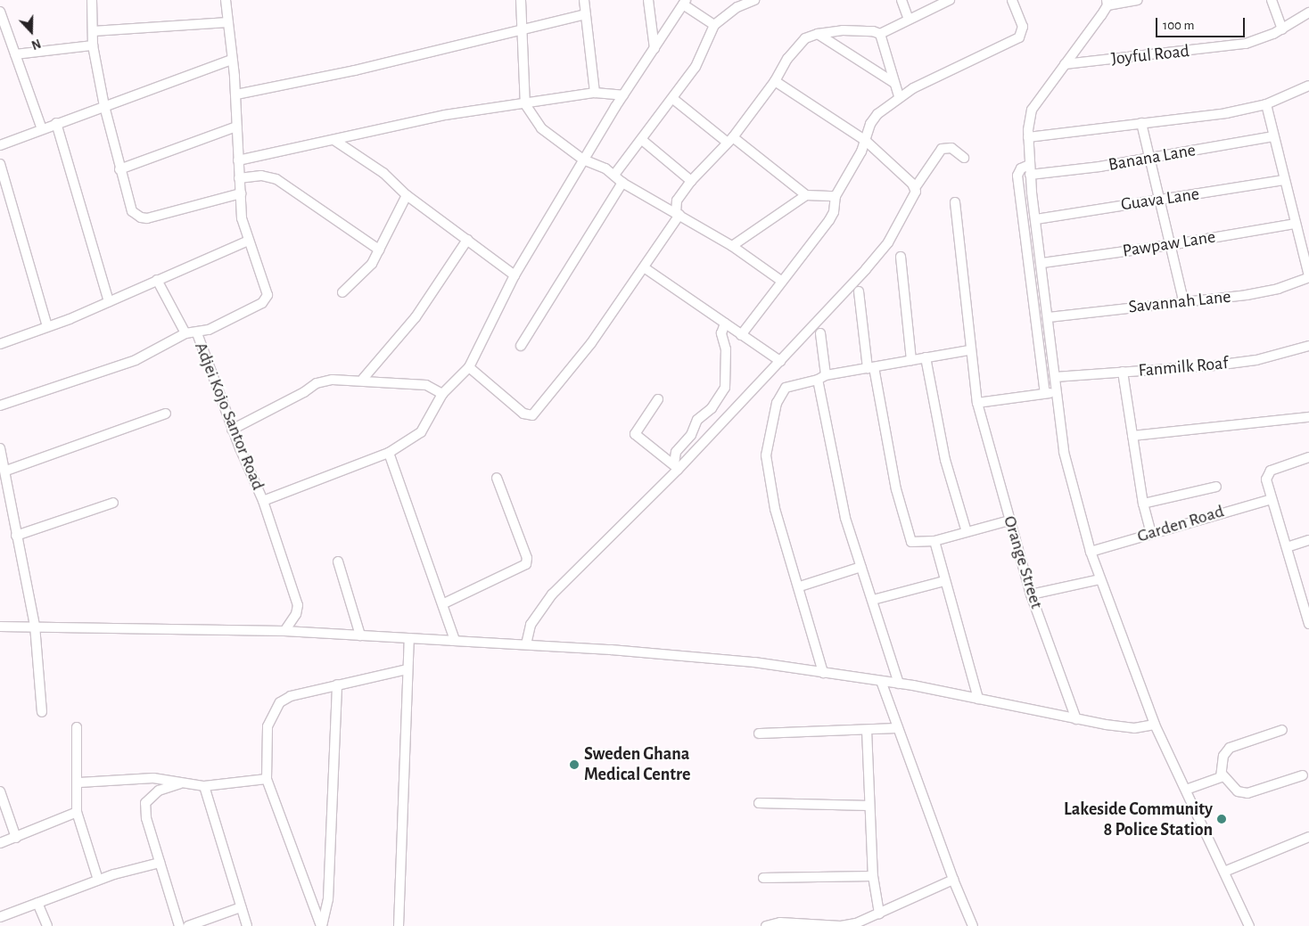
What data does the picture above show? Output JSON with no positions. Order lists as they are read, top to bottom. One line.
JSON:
{"streets":{"street":["Joyful Road","Banana Lane","Guava Lane","Pawpaw Lane","Savannah Lane","Fanmilk Roaf","Adjei Kojo Santor Road","Garden Road","Orange Street"]},"places":["Sweden Ghana Medical Centre","Lakeside Community 8 Police Station"],"scale_bar":"100 m","north":"bottom"}
